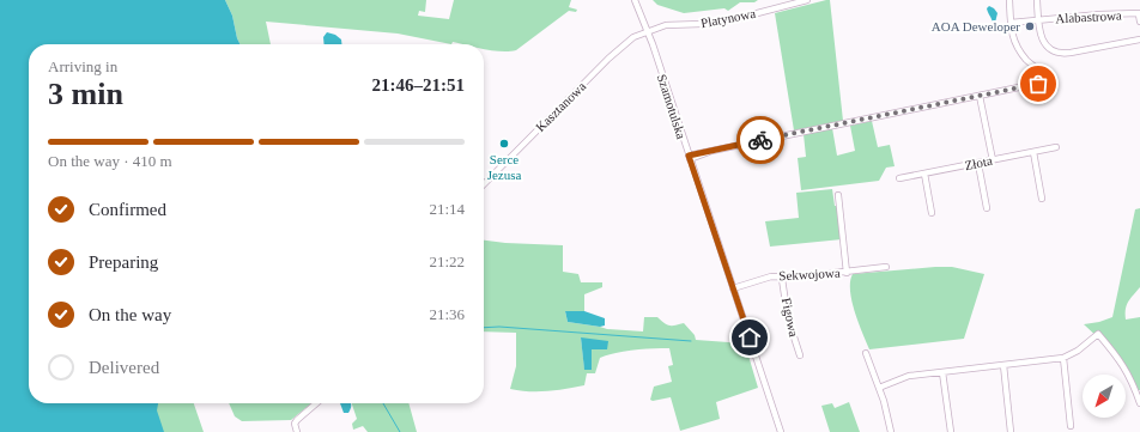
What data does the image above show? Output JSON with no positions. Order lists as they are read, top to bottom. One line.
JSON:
{"streets":{"street":["Alabastrowa","Platynowa","Kasztanowa","Szamotulska","Złota","Sekwojowa","Figowa"]},"crossings":[["Platynowa","Kasztanowa"],["Platynowa","Szamotulska"],["Kasztanowa","Szamotulska"],["Szamotulska","Sekwojowa"],["Sekwojowa","Figowa"]],"places":["AOA Deweloper","Serce Jezusa"],"north":"bottom left","page":{"heading":["3 min","Arriving in","21:46–21:51"],"bar":"On the way · 410 m","list":[["Confirmed","21:14"],["Preparing","21:22"],["On the way","21:36"],"Delivered"]}}
